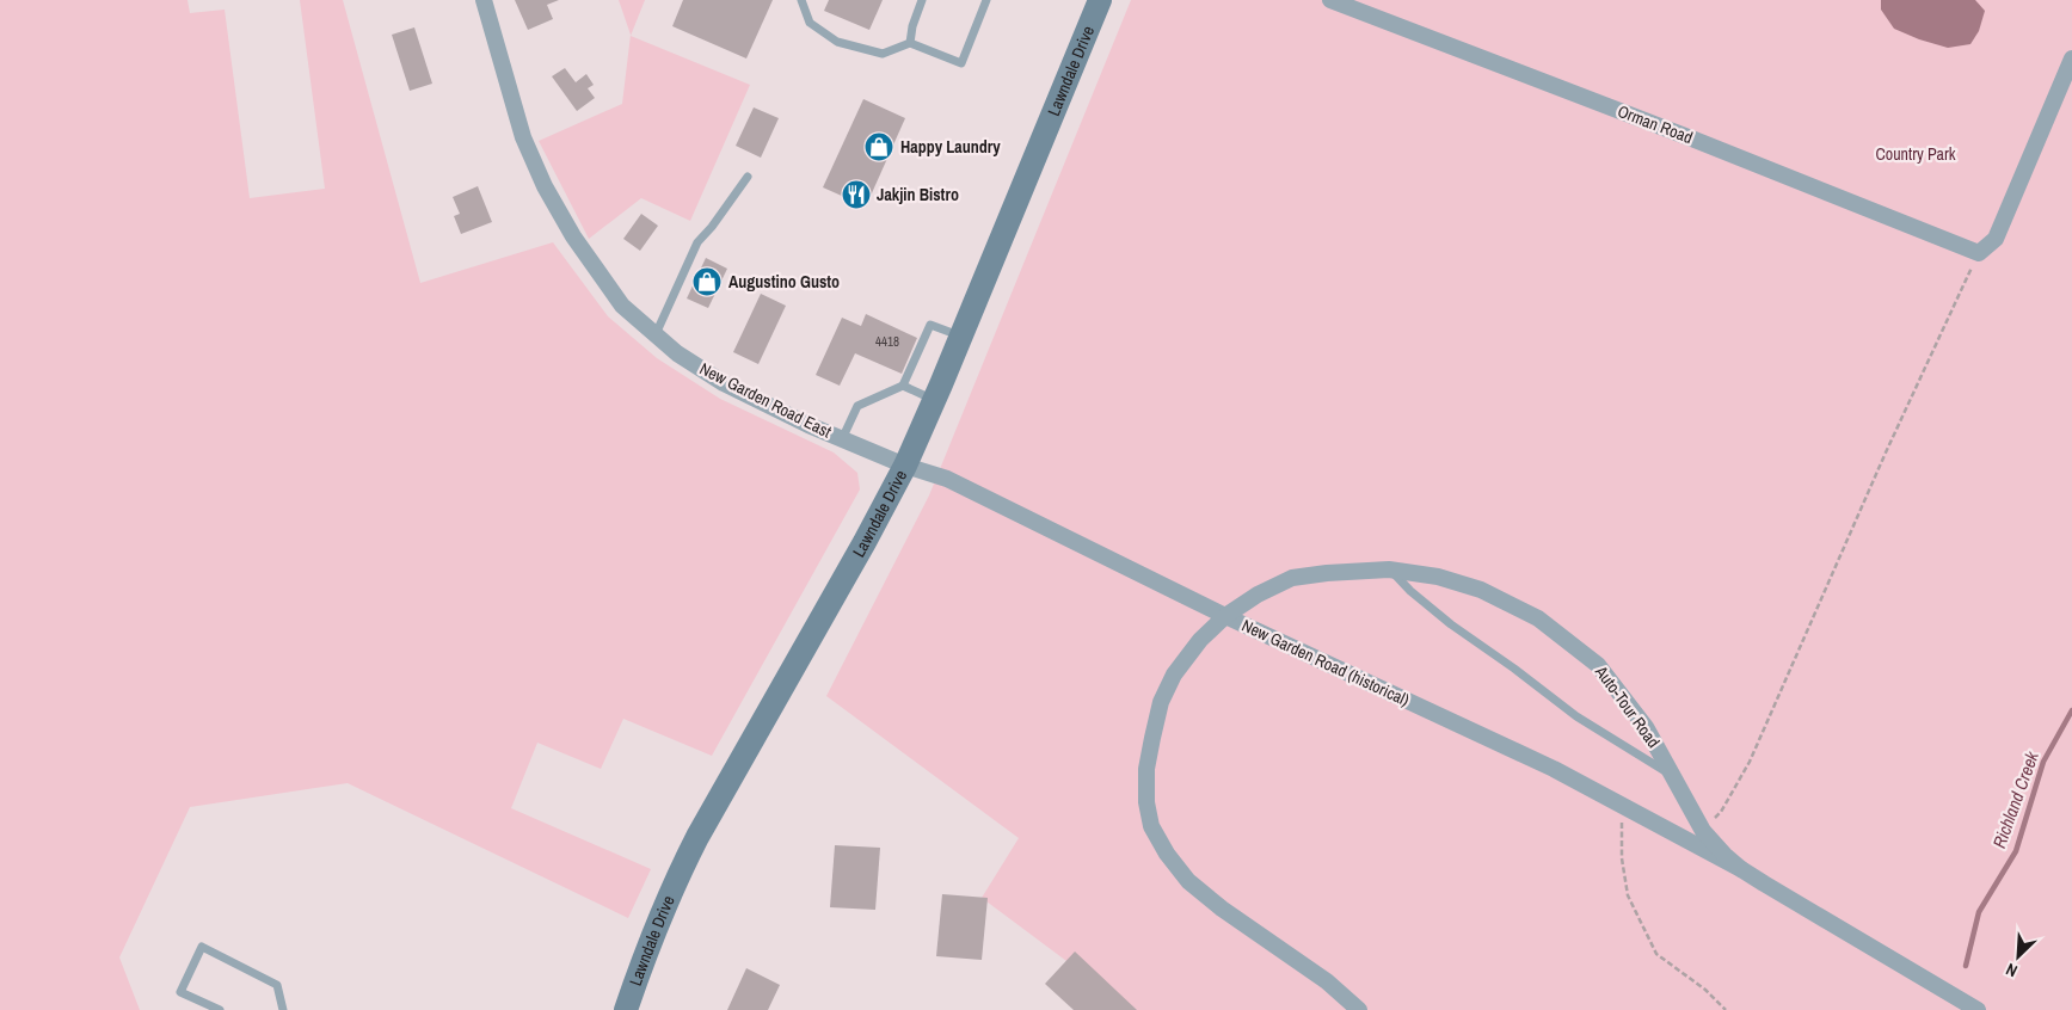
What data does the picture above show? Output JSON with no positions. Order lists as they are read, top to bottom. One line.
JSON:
{"streets":{"main road":["Lawndale Drive"],"street":["Orman Road","New Garden Road East","New Garden Road (historical)","Auto-Tour Road"]},"crossings":[["Lawndale Drive","New Garden Road East"],["Lawndale Drive","New Garden Road (historical)"],["New Garden Road East","New Garden Road (historical)"],["New Garden Road (historical)","Auto-Tour Road"]],"water":["Richland Creek"],"parks":["Country Park"],"places":{"shop":["Happy Laundry","Augustino Gusto"],"restaurant":["Jakjin Bistro"]},"house_numbers":["4418"],"north":"bottom left"}
